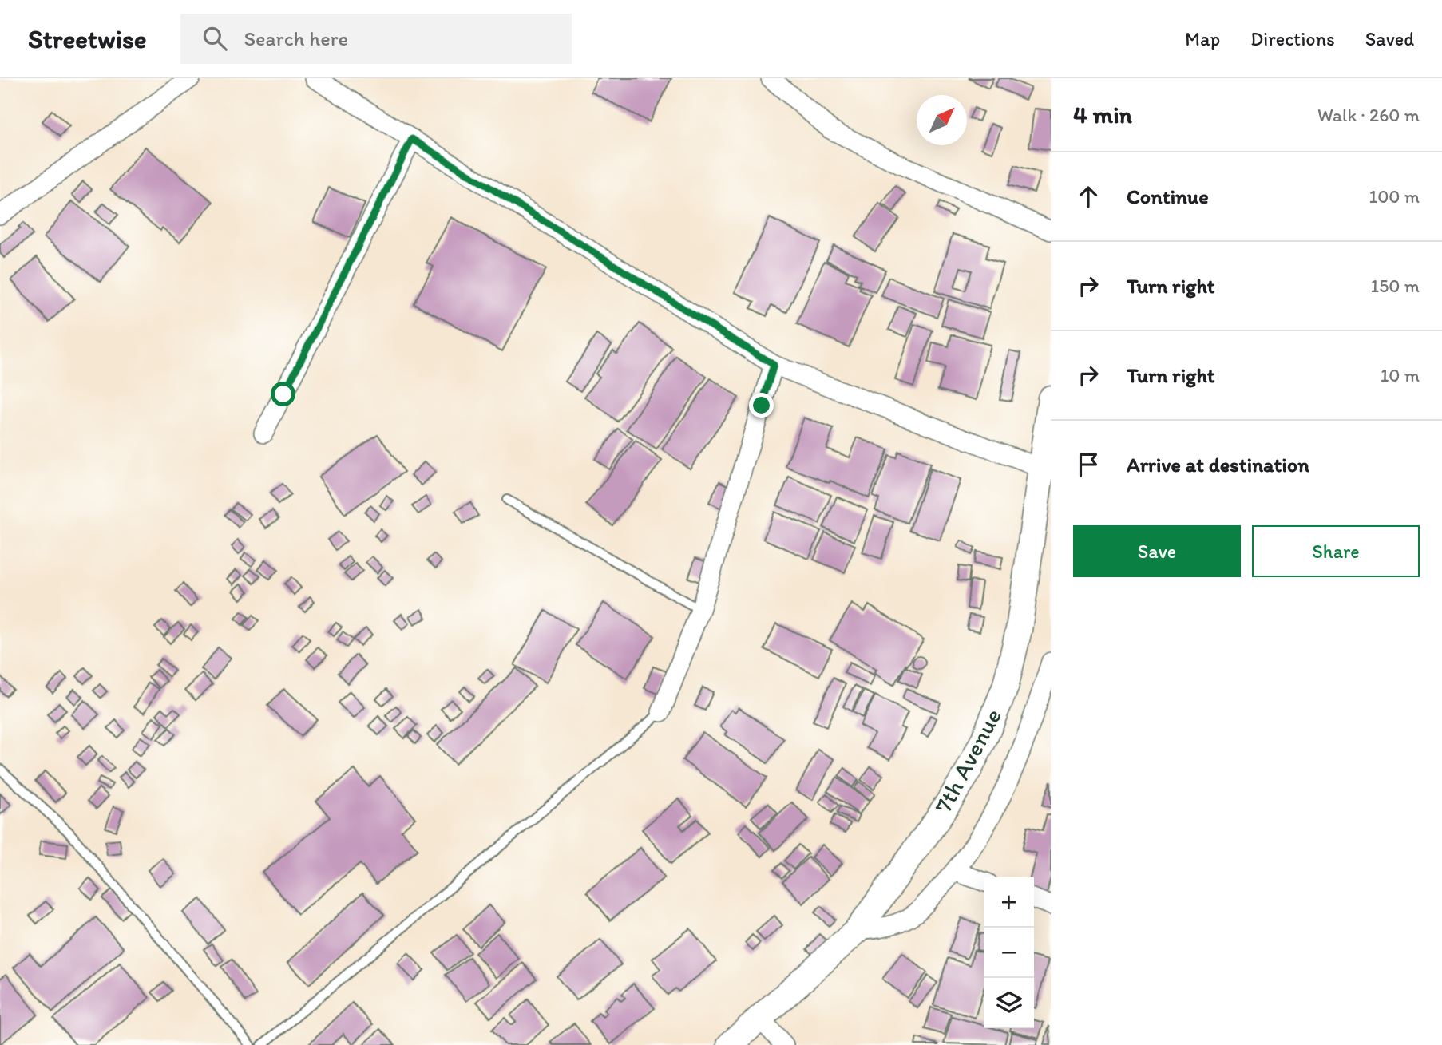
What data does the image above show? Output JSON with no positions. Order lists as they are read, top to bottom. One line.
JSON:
{"streets":{"main road":["7th Avenue"]},"north":"top right","page":{"header":"Streetwise","search":"Search here","nav":["Map","Directions","Saved"],"heading":["4 min","Walk · 260 m"],"list":[["Continue","100 m"],["Turn right","150 m"],["Turn right","10 m"],"Arrive at destination"],"buttons":["Save","Share"],"map_buttons":["+","−"]}}
